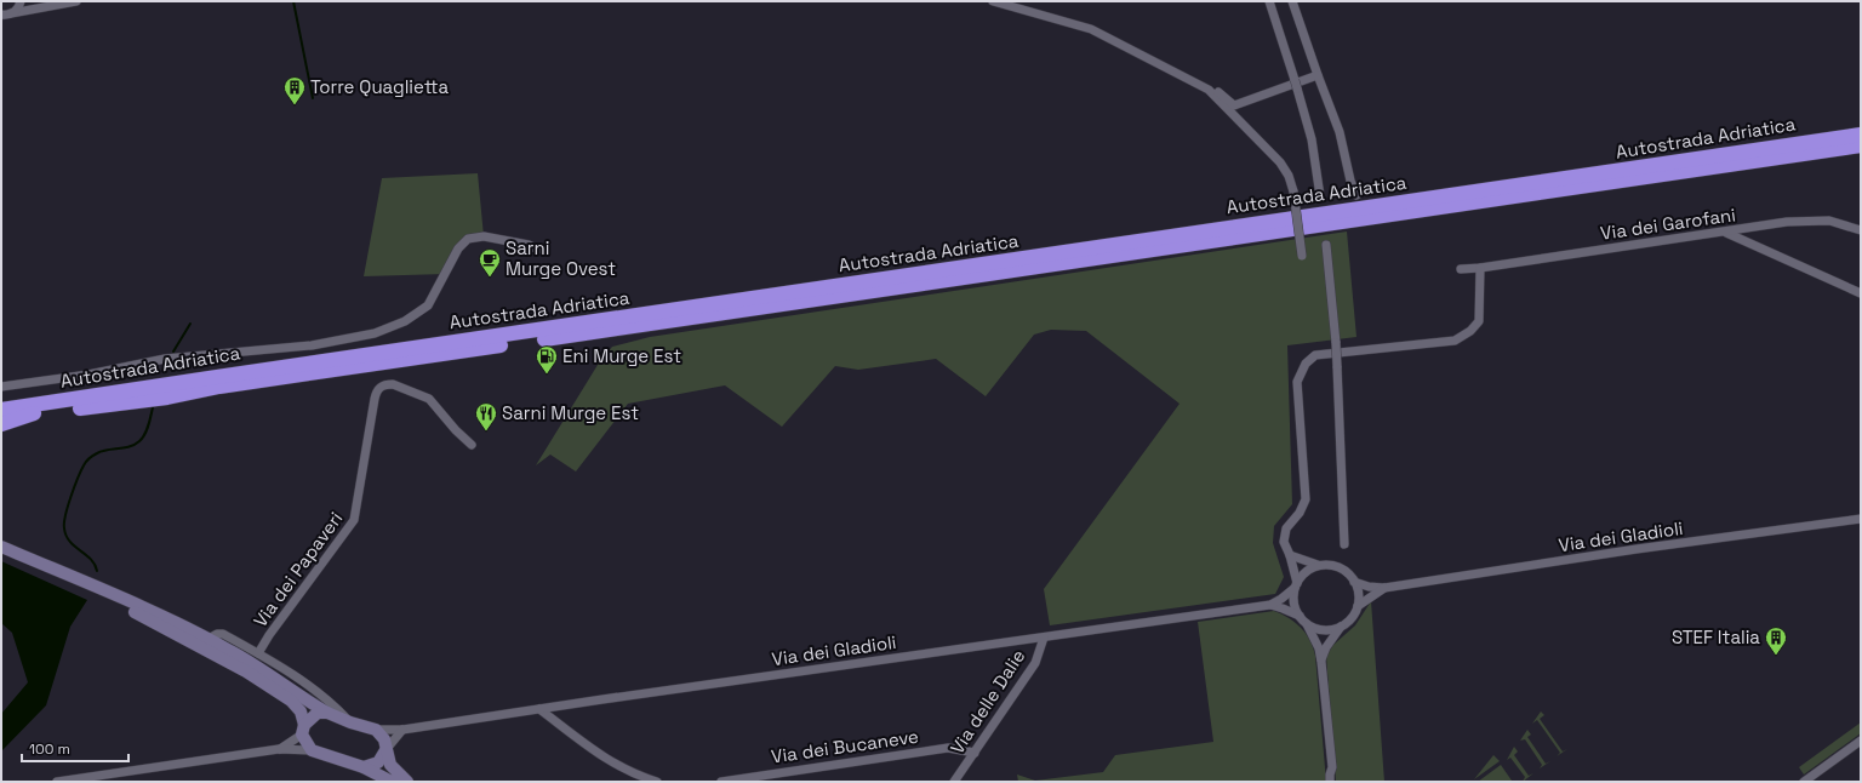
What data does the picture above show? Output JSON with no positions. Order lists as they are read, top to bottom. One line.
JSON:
{"streets":{"highway":["Autostrada Adriatica"],"street":["Via dei Garofani","Via dei Gladioli","Via dei Papaveri","Via delle Dalie","Via dei Bucaneve"]},"crossings":[["Via dei Gladioli","Via delle Dalie"],["Via delle Dalie","Via dei Bucaneve"]],"places":{"building":["Torre Quaglietta","STEF Italia"],"cafe":["Sarni Murge Ovest"],"fuel station":["Eni Murge Est"],"restaurant":["Sarni Murge Est"]},"scale_bar":"100 m"}
